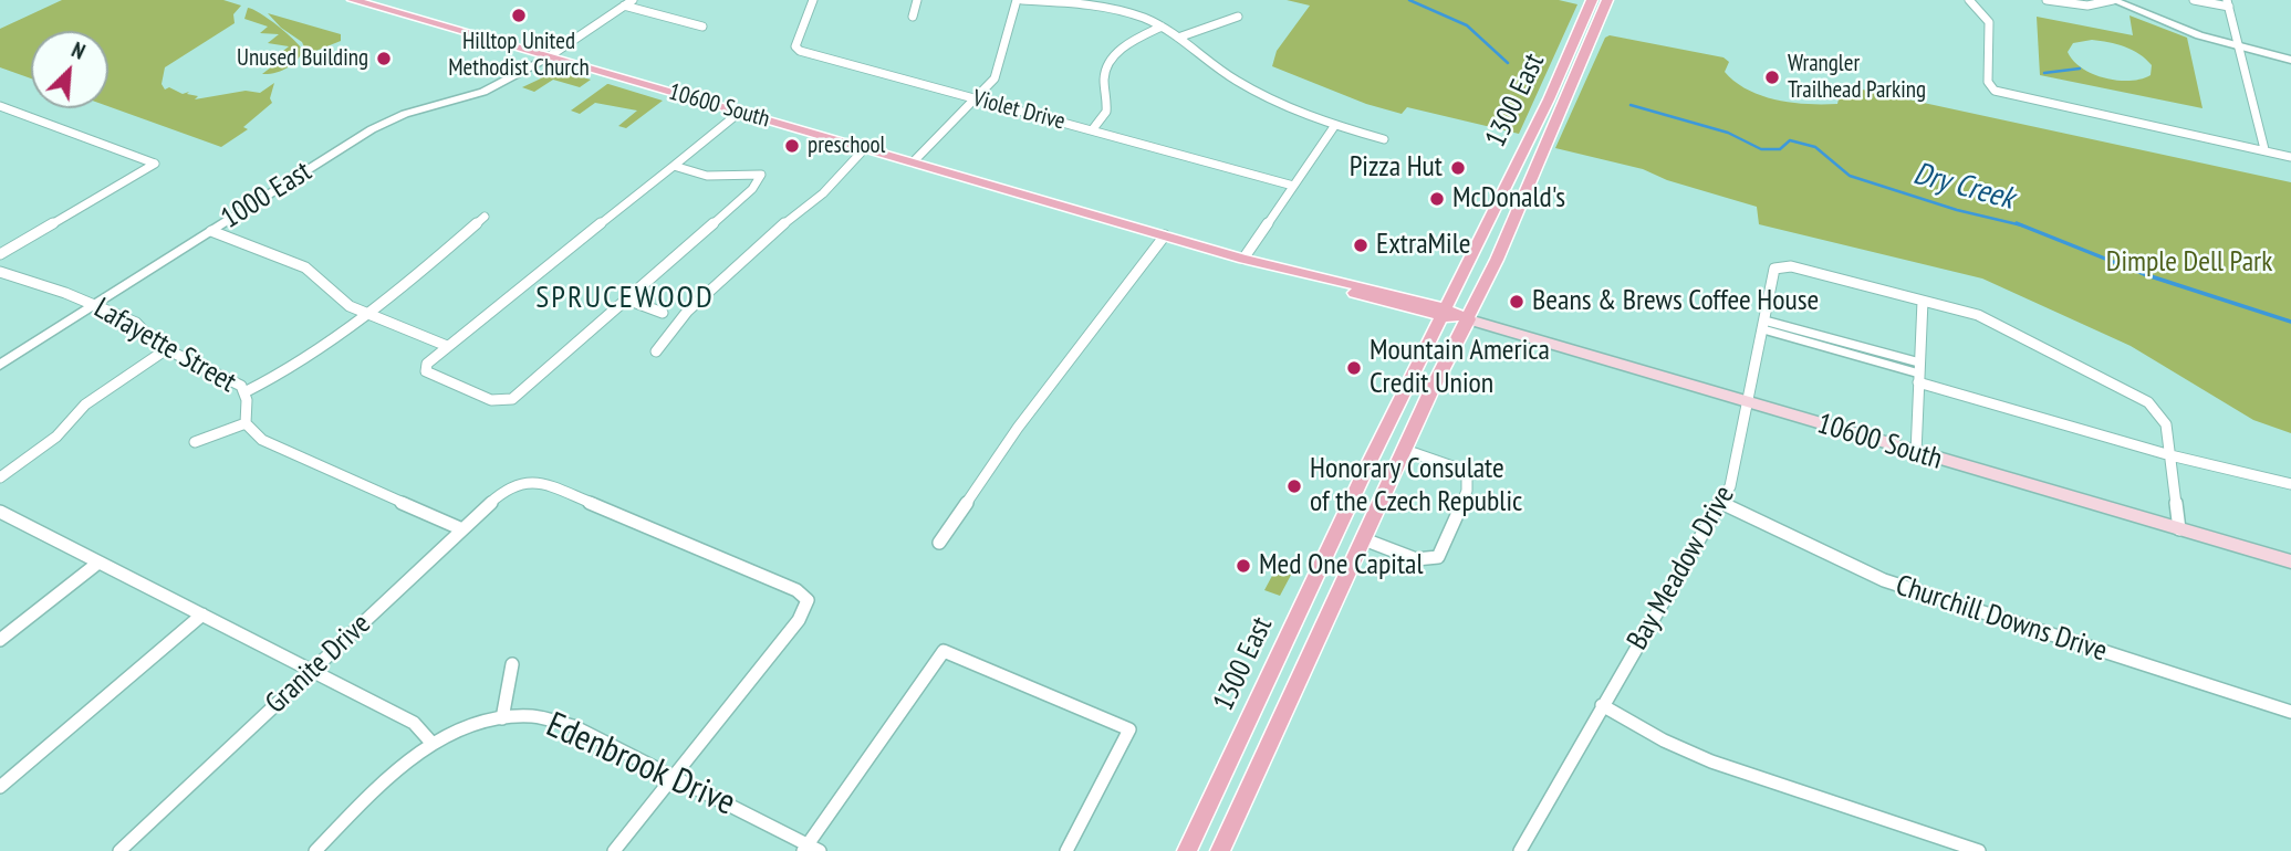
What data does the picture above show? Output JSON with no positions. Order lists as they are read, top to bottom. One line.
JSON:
{"streets":{"main road":["1300 East","10600 South"],"street":["Violet Drive","1000 East","Lafayette Street","Bay Meadow Drive","Churchill Downs Drive","Granite Drive","Edenbrook Drive"]},"crossings":[["1300 East","10600 South"],["10600 South","1000 East"],["10600 South","Bay Meadow Drive"],["1000 East","Lafayette Street"],["Lafayette Street","Granite Drive"],["Bay Meadow Drive","Churchill Downs Drive"],["Granite Drive","Edenbrook Drive"]],"districts":["SPRUCEWOOD"],"water":["Dry Creek"],"parks":["Dimple Dell Park"],"places":["Hilltop United Methodist Church","Unused Building","Wrangler Trailhead Parking","preschool","Pizza Hut","McDonald's","ExtraMile","Beans & Brews Coffee House","Mountain America Credit Union","Honorary Consulate of the Czech Republic","Med One Capital"],"north":"top right"}
